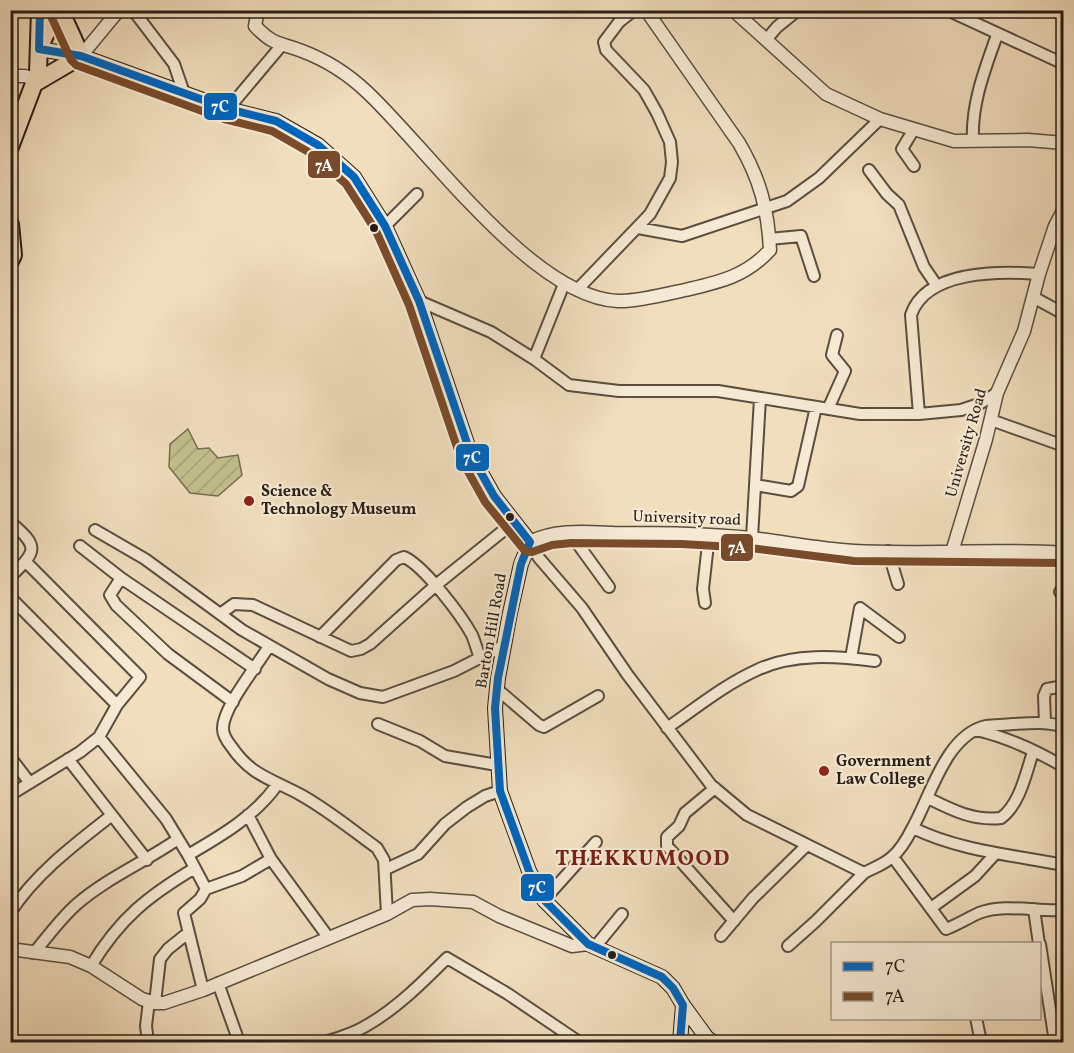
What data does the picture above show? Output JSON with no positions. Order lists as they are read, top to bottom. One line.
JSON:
{"streets":{"main road":["Barton Hill Road"],"street":["University Road","University road"]},"crossings":[["University Road","University road"],["University road","Barton Hill Road"]],"districts":["THEKKUMOOD"],"places":["Science & Technology Museum","Government Law College"],"lines":["transit line 7C","transit line 7A"],"legend":["7C","7A"]}
